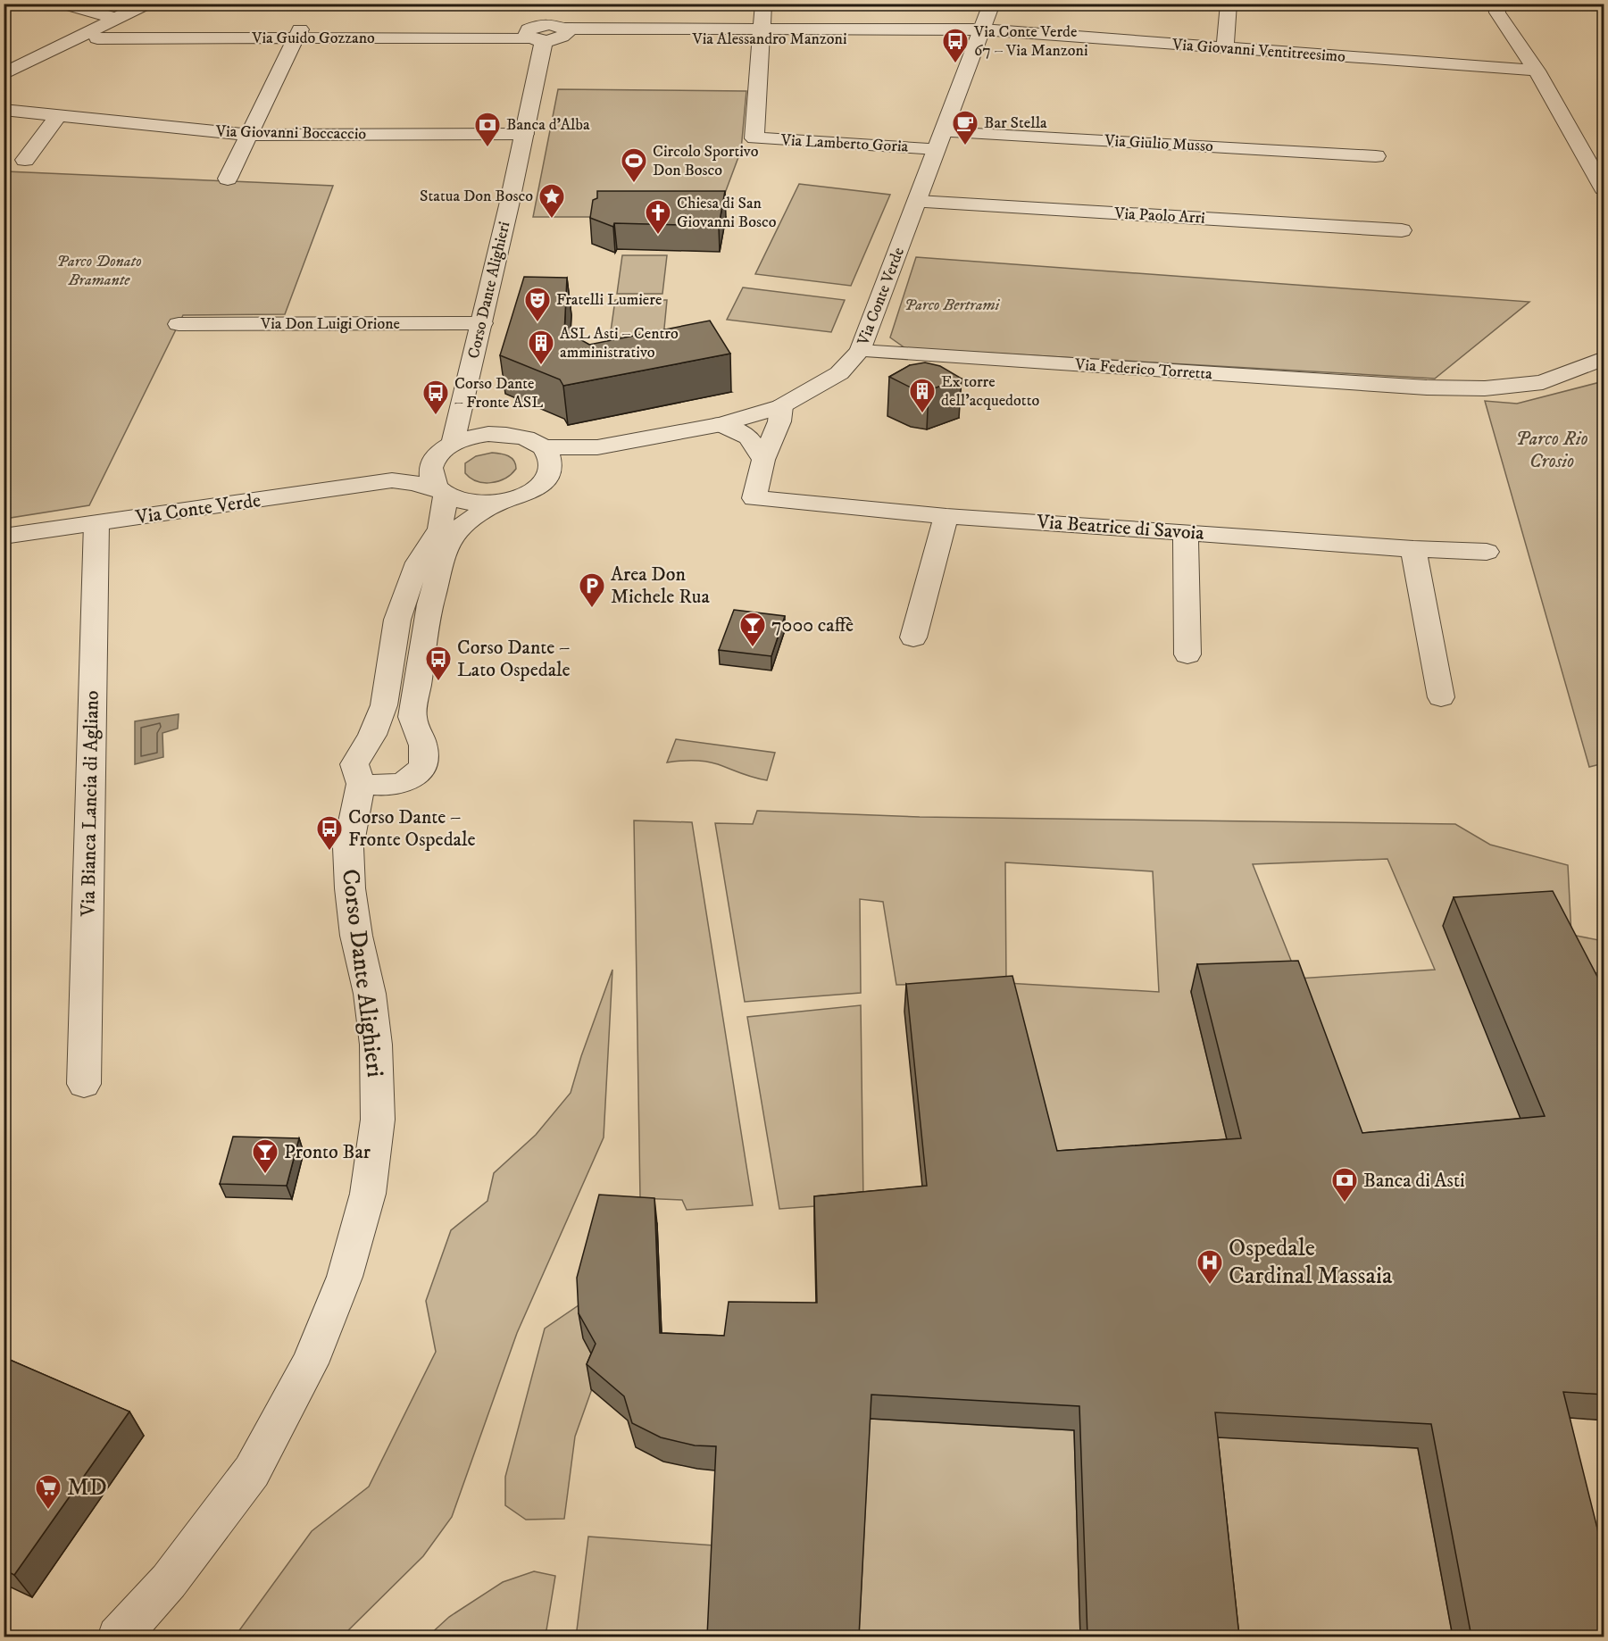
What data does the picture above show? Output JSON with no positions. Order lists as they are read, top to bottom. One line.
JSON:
{"streets":{"street":["Via Guido Gozzano","Via Alessandro Manzoni","Via Giovanni Ventitreesimo","Via Giovanni Boccaccio","Via Lamberto Goria","Via Giulio Musso","Via Paolo Arri","Corso Dante Alighieri","Via Conte Verde","Via Don Luigi Orione","Via Federico Torretta","Via Beatrice di Savoia","Via Bianca Lancia di Agliano"]},"crossings":[["Via Guido Gozzano","Via Alessandro Manzoni"],["Via Guido Gozzano","Corso Dante Alighieri"],["Via Alessandro Manzoni","Via Giovanni Ventitreesimo"],["Via Alessandro Manzoni","Via Lamberto Goria"],["Via Alessandro Manzoni","Corso Dante Alighieri"],["Via Alessandro Manzoni","Via Conte Verde"],["Via Giovanni Ventitreesimo","Via Conte Verde"],["Via Giovanni Boccaccio","Corso Dante Alighieri"],["Via Lamberto Goria","Via Giulio Musso"],["Via Lamberto Goria","Via Conte Verde"],["Via Giulio Musso","Via Conte Verde"],["Via Paolo Arri","Via Conte Verde"],["Corso Dante Alighieri","Via Conte Verde"],["Corso Dante Alighieri","Via Don Luigi Orione"],["Via Conte Verde","Via Federico Torretta"],["Via Conte Verde","Via Bianca Lancia di Agliano"]],"parks":["Parco Donato Bramante","Parco Bertrami","Parco Rio Crosio"],"places":{"bus stop":["Via Conte Verde 67 – Via Manzoni","Corso Dante – Fronte ASL","Corso Dante – Lato Ospedale","Corso Dante – Fronte Ospedale"],"cafe":["Bar Stella"],"bank":["Banca d'Alba","Banca di Asti"],"sports":["Circolo Sportivo Don Bosco"],"place":["Statua Don Bosco"],"church":["Chiesa di San Giovanni Bosco"],"theatre":["Fratelli Lumiere"],"building":["ASL Asti – Centro amministrativo","Ex torre dell'acquedotto"],"parking":["Area Don Michele Rua"],"bar":["7000 caffè","Pronto Bar"],"hospital":["Ospedale Cardinal Massaia"],"supermarket":["MD"]}}
